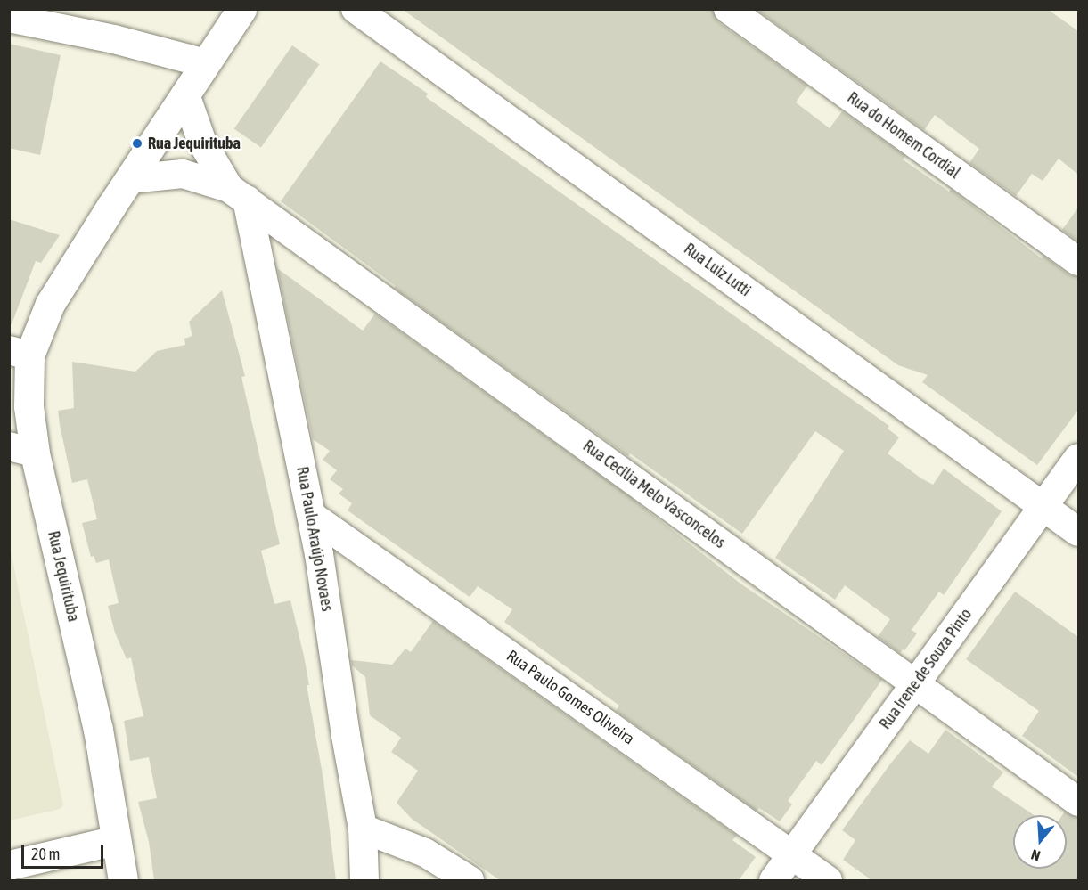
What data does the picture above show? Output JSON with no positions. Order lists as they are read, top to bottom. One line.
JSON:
{"streets":{"street":["Rua do Homem Cordial","Rua Luiz Lutti","Rua Cecília Melo Vasconcelos","Rua Paulo Araújo Novaes","Rua Jequirituba","Rua Irene de Souza Pinto","Rua Paulo Gomes Oliveira"]},"crossings":[["Rua Luiz Lutti","Rua Irene de Souza Pinto"],["Rua Cecília Melo Vasconcelos","Rua Paulo Araújo Novaes"],["Rua Cecília Melo Vasconcelos","Rua Jequirituba"],["Rua Cecília Melo Vasconcelos","Rua Irene de Souza Pinto"],["Rua Paulo Araújo Novaes","Rua Paulo Gomes Oliveira"],["Rua Irene de Souza Pinto","Rua Paulo Gomes Oliveira"]],"places":["Rua Jequirituba"],"scale_bar":"20 m","north":"bottom"}
